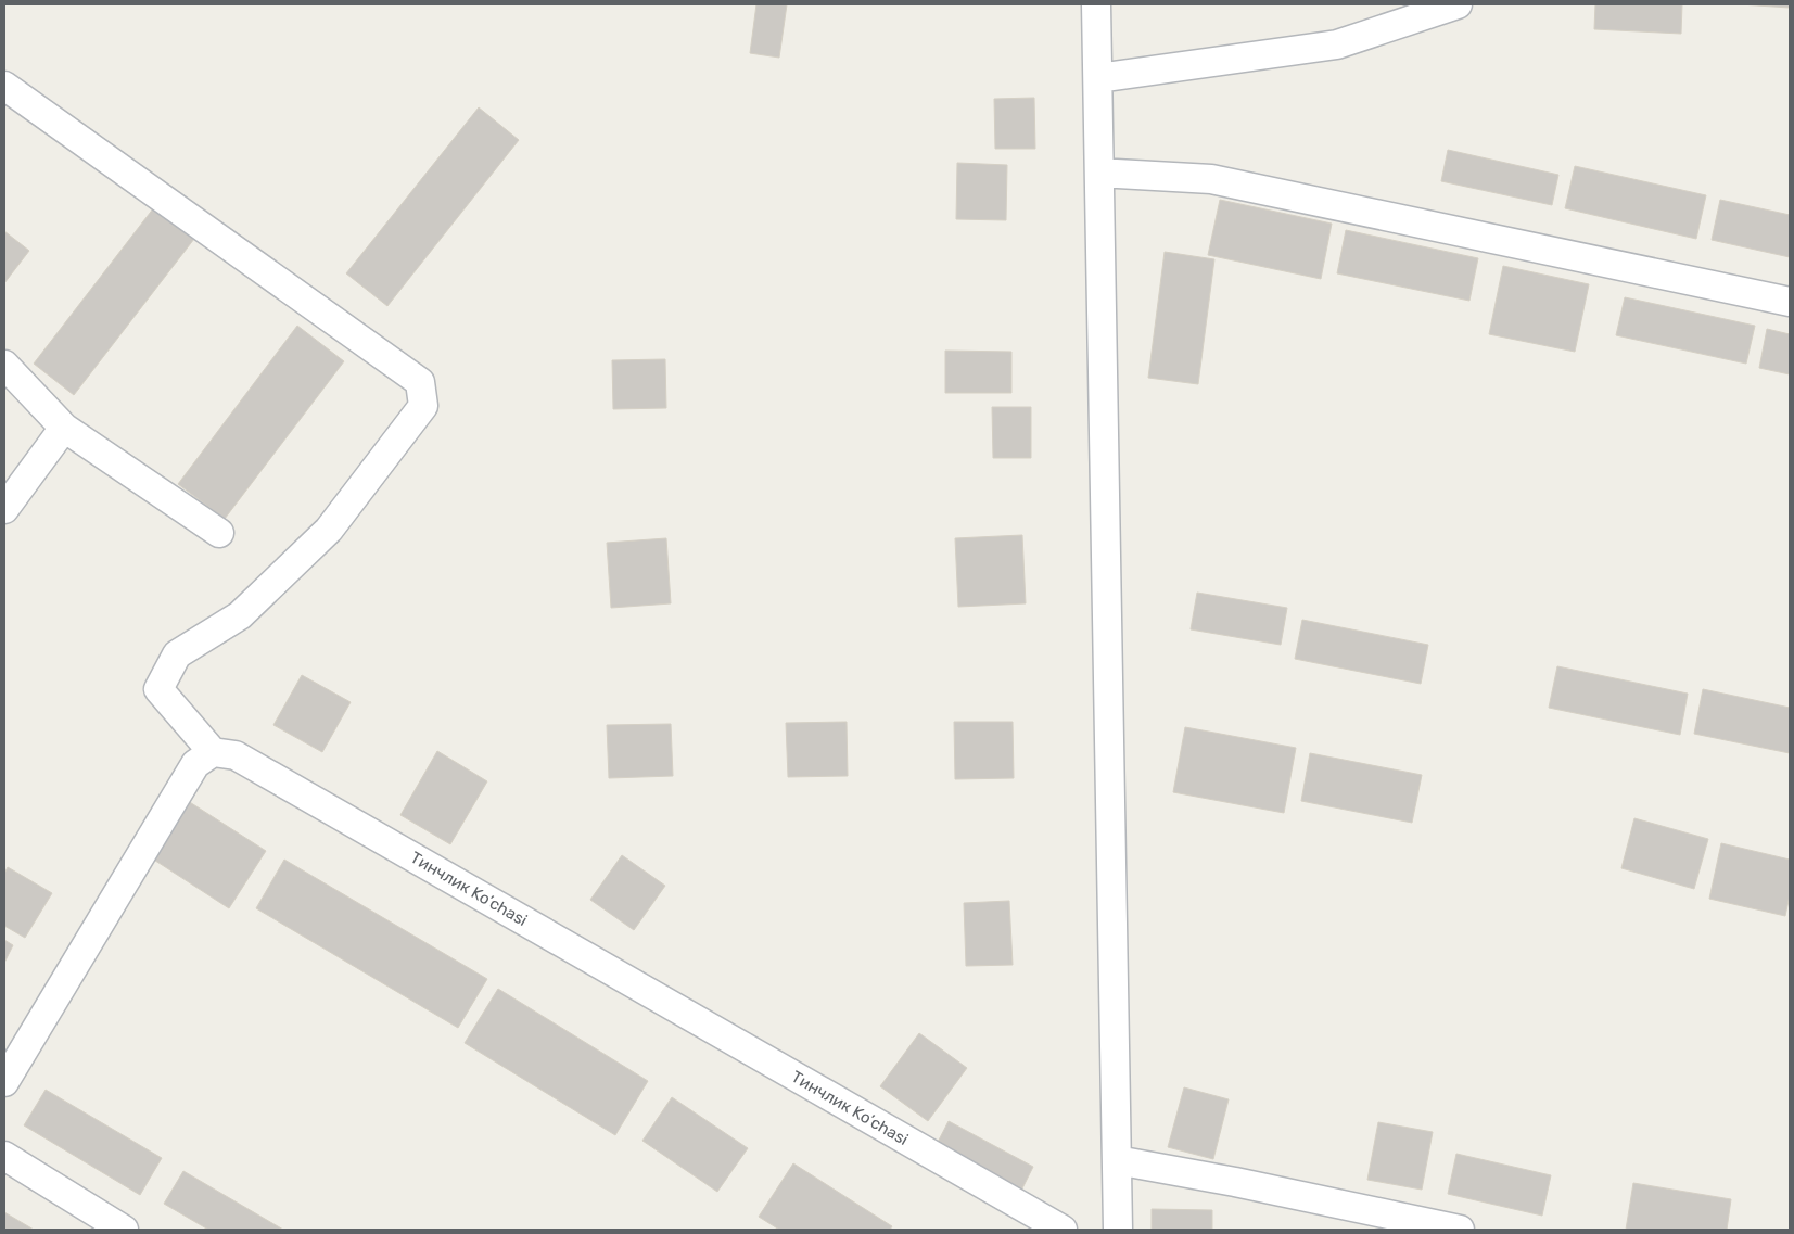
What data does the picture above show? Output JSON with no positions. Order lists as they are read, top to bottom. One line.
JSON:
{"streets":{"street":["Тинчлик Ko’chasi"]}}
